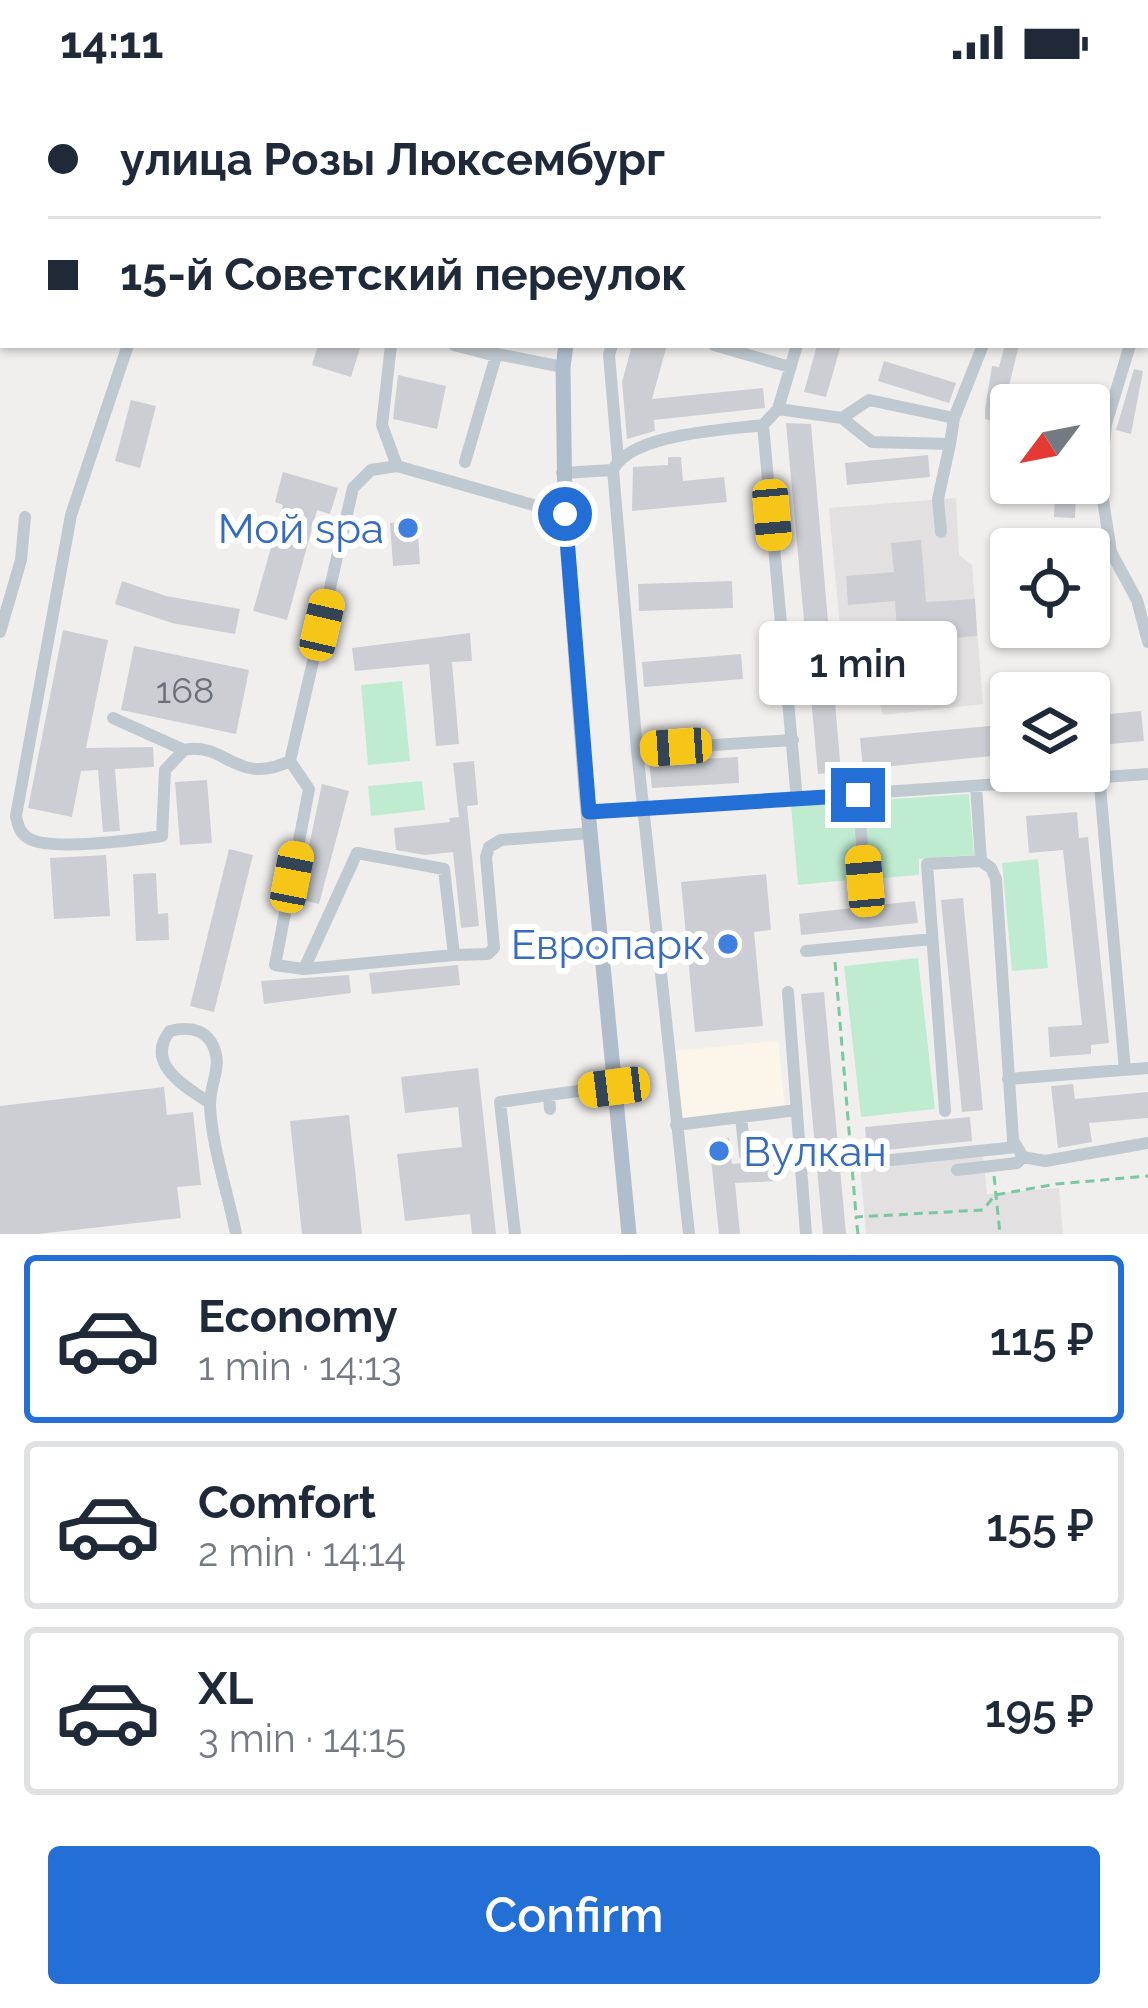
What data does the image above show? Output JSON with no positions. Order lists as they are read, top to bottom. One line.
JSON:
{"places":["Мой spa","Европарк","Вулкан"],"house_numbers":["168"],"north":"bottom left","page":{"status":"14:11","banner":["улица Розы Люксембург","15-й Советский переулок"],"bubble":"1 min","list":[{"name":"Economy","note":"1 min · 14:13","value":"115 ₽"},{"name":"Comfort","note":"2 min · 14:14","value":"155 ₽"},{"name":"XL","note":"3 min · 14:15","value":"195 ₽"}],"buttons":"Confirm"}}
